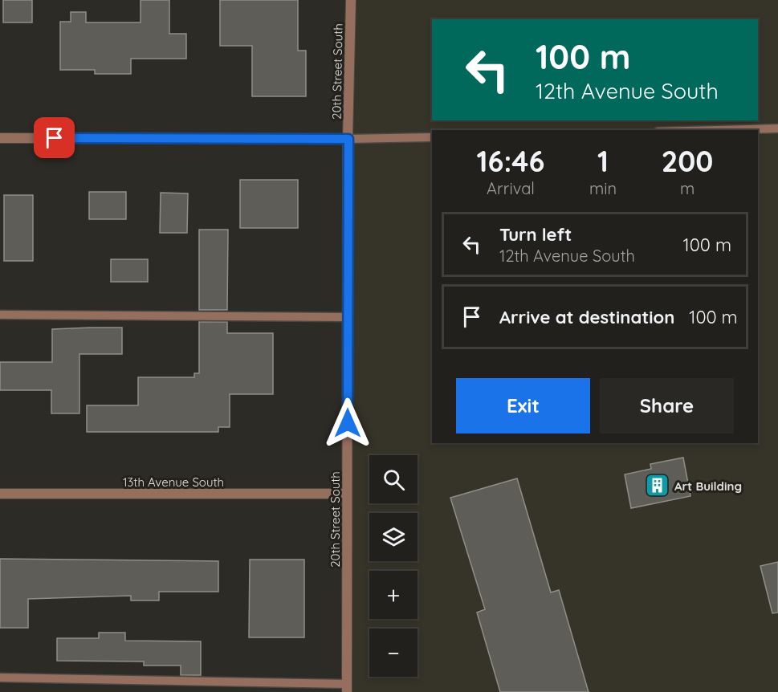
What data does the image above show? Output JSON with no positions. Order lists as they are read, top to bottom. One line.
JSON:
{"streets":{"street":["20th Street South","13th Avenue South"]},"crossings":[["20th Street South","13th Avenue South"]],"places":{"building":["Art Building"]},"page":{"turn":["100 m","12th Avenue South"],"eta":["16:46","Arrival","1","min","200","m"],"list":[{"name":"Turn left","note":"12th Avenue South","value":"100 m"},{"name":"Arrive at destination","value":"100 m"}],"buttons":["Exit","Share"],"map_buttons":["+","−"]}}
